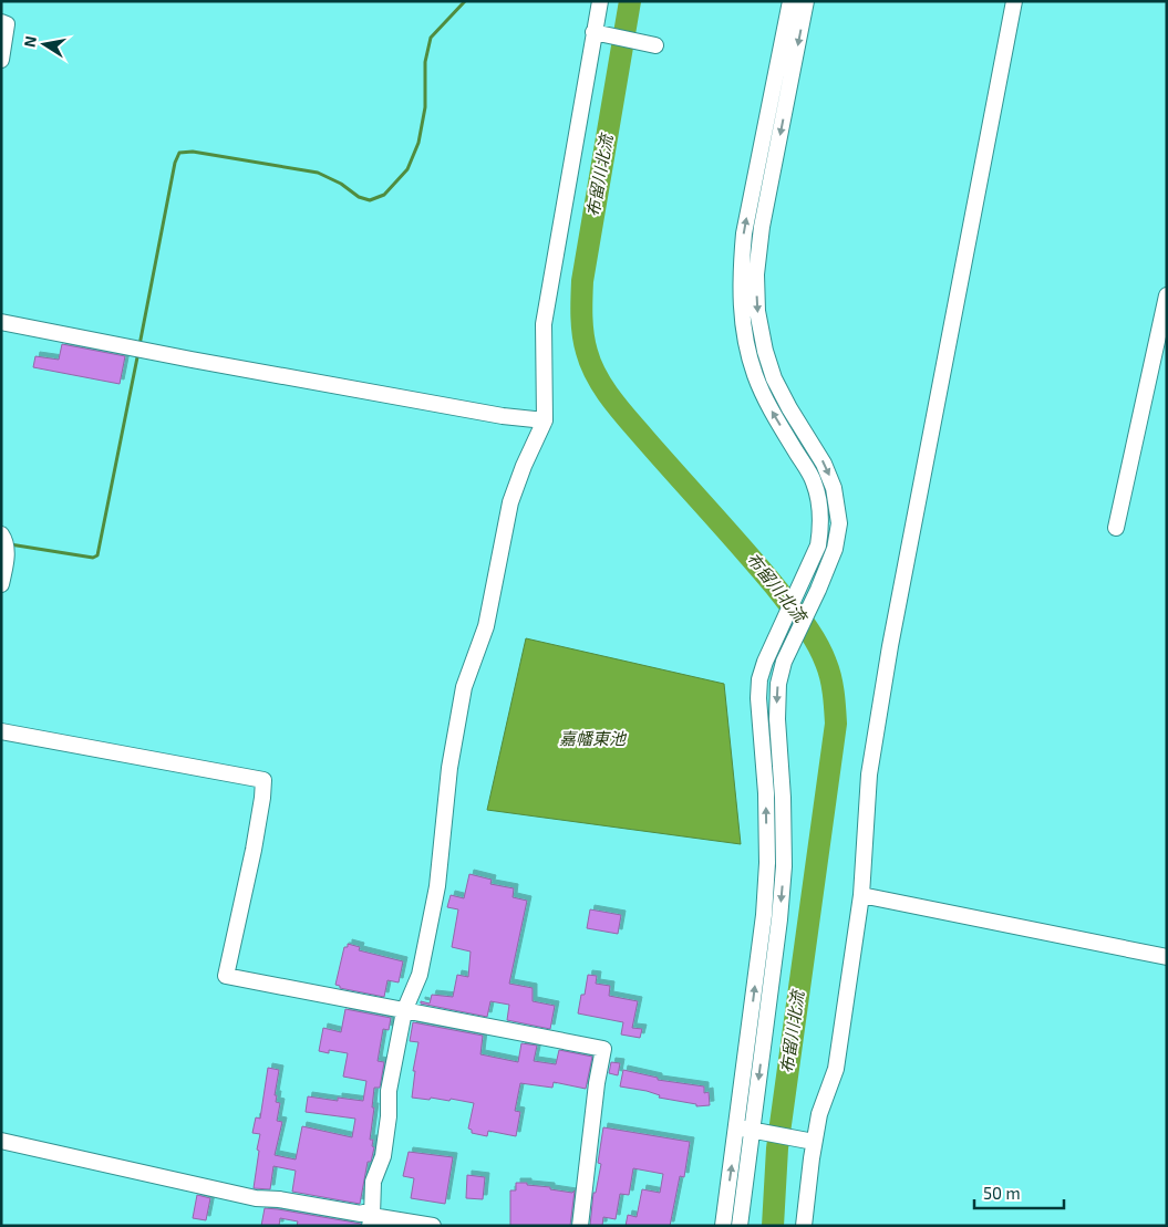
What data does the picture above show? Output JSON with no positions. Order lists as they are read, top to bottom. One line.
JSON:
{"water":["布留川北流","嘉幡東池"],"scale_bar":"50 m","north":"left"}
